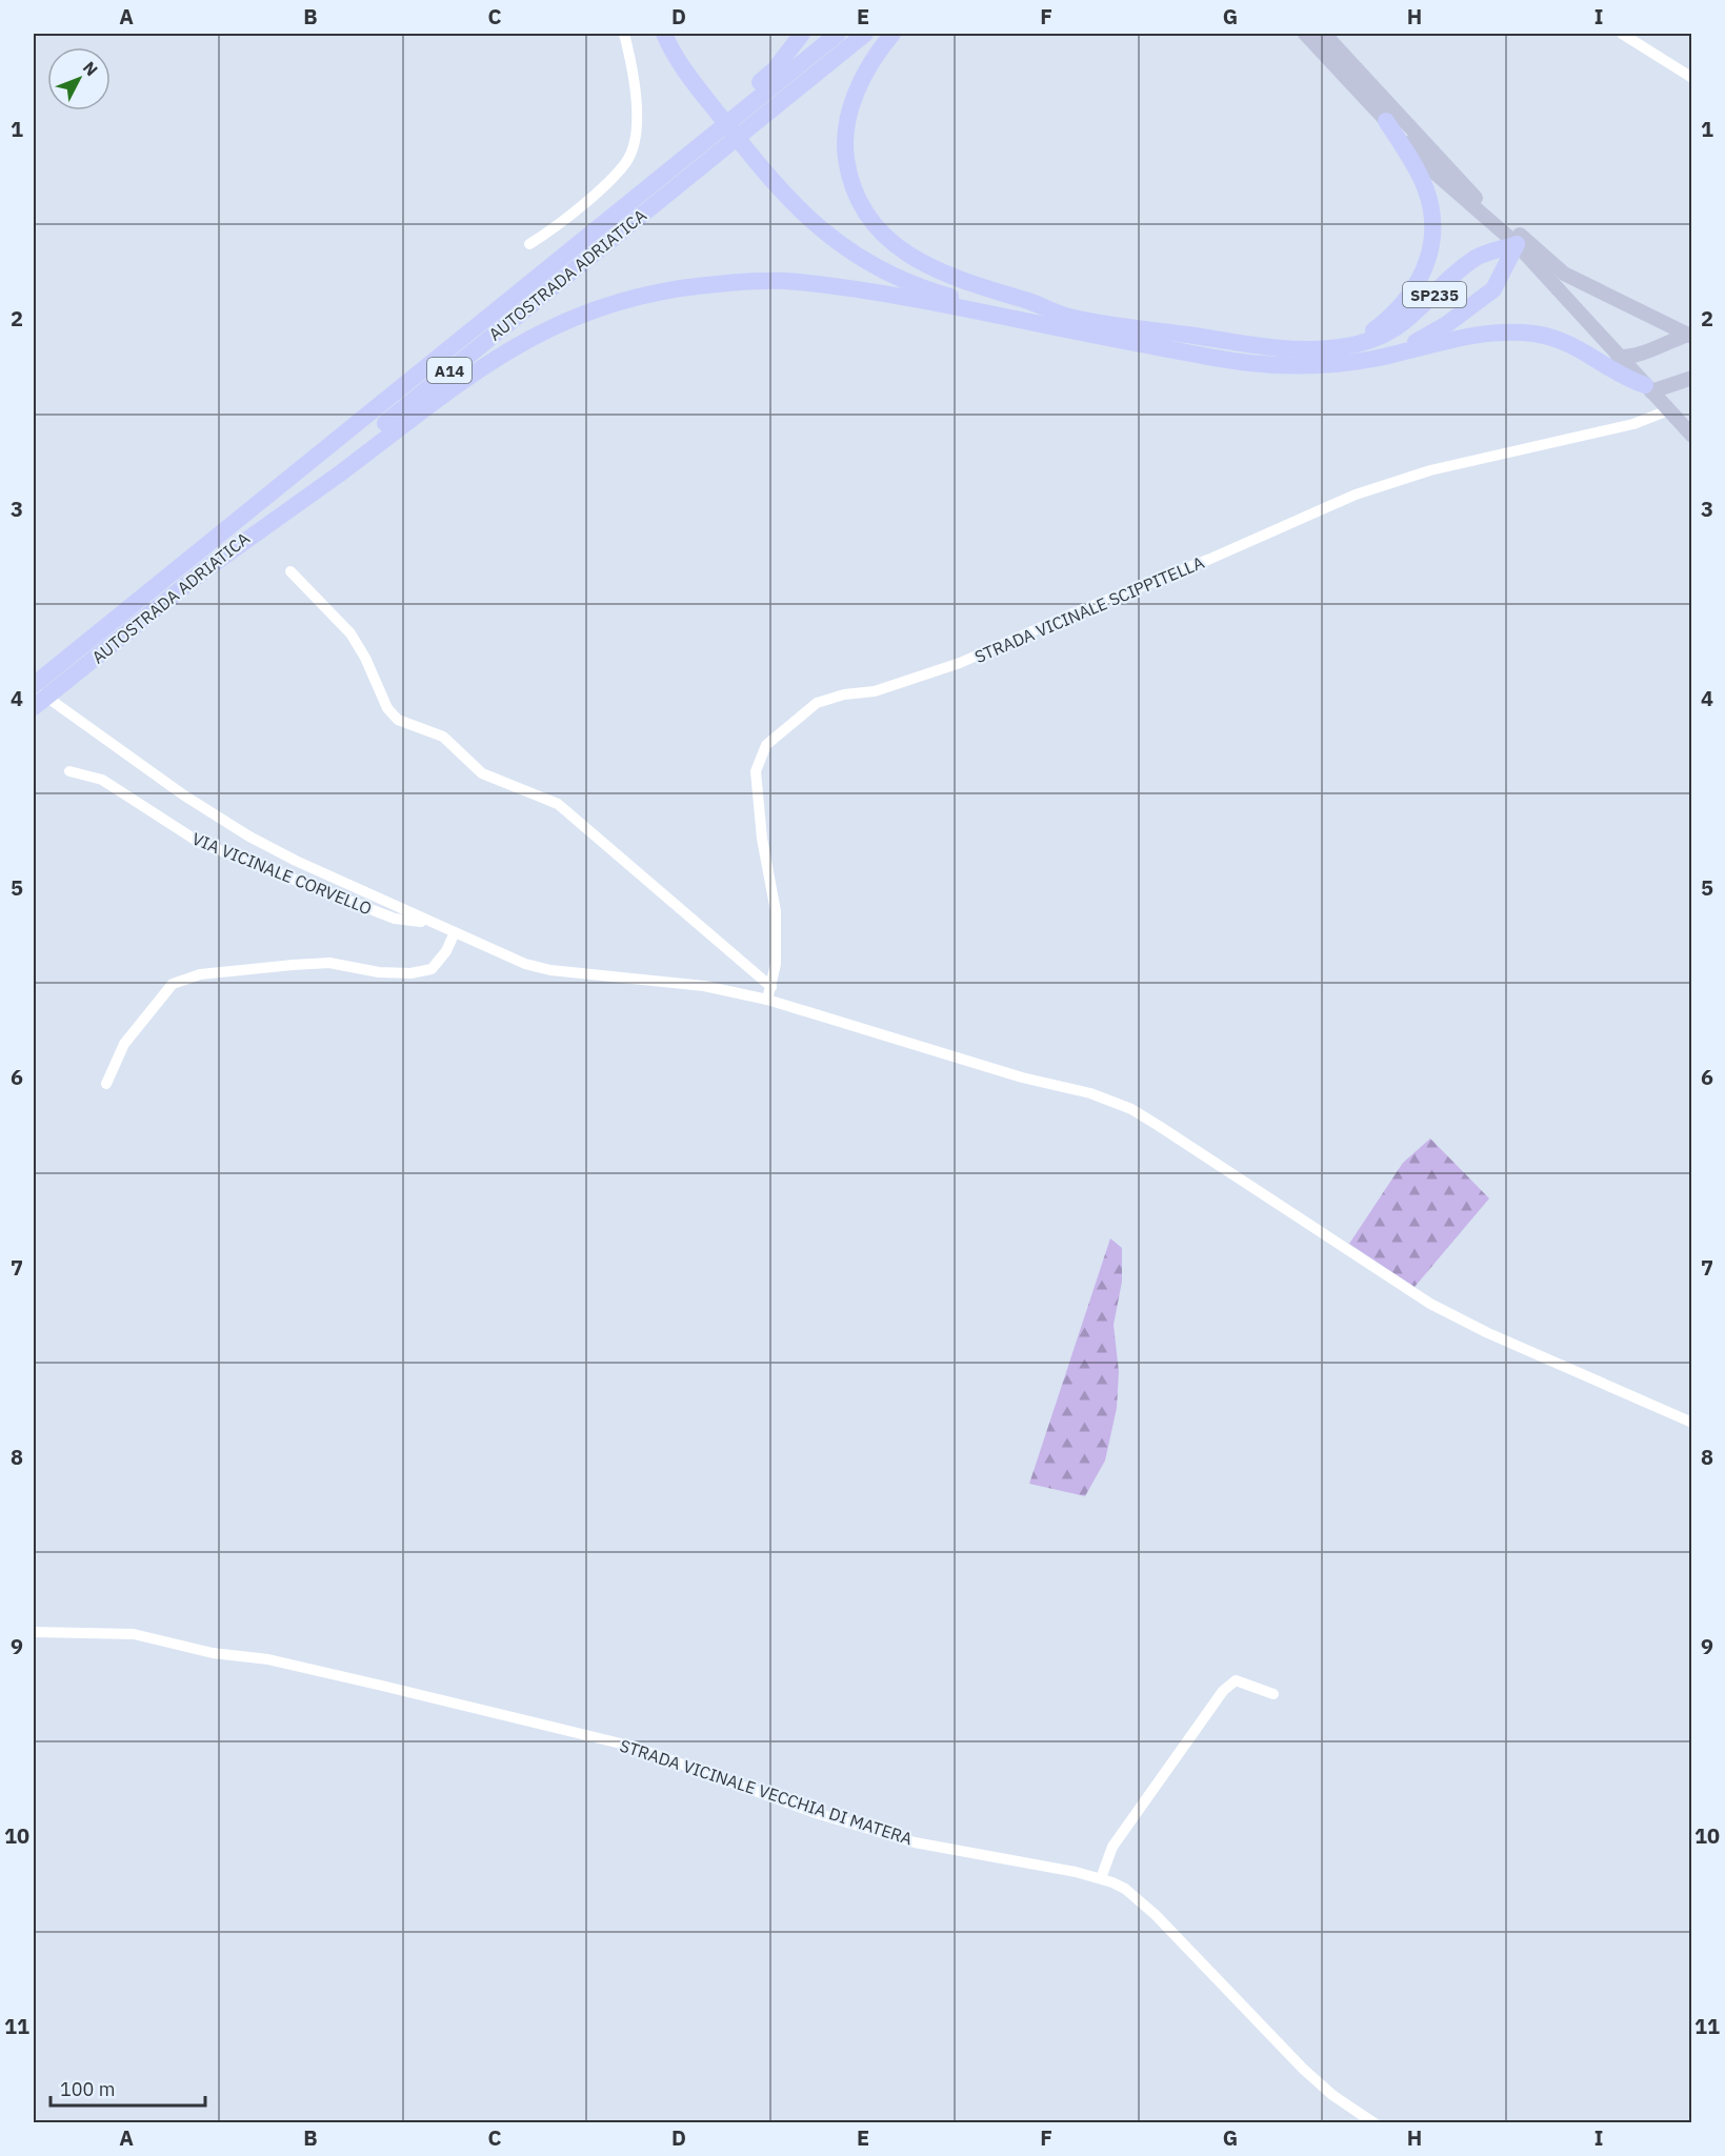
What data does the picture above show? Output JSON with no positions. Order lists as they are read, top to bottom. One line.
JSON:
{"streets":{"highway":["AUTOSTRADA ADRIATICA","SP235","A14"],"street":["STRADA VICINALE SCIPPITELLA","VIA VICINALE CORVELLO","STRADA VICINALE VECCHIA DI MATERA"]},"scale_bar":"100 m","north":"top right","grid":{"columns":["A","B","C","D","E","F","G","H","I"],"rows":["1","2","3","4","5","6","7","8","9","10","11"]}}
